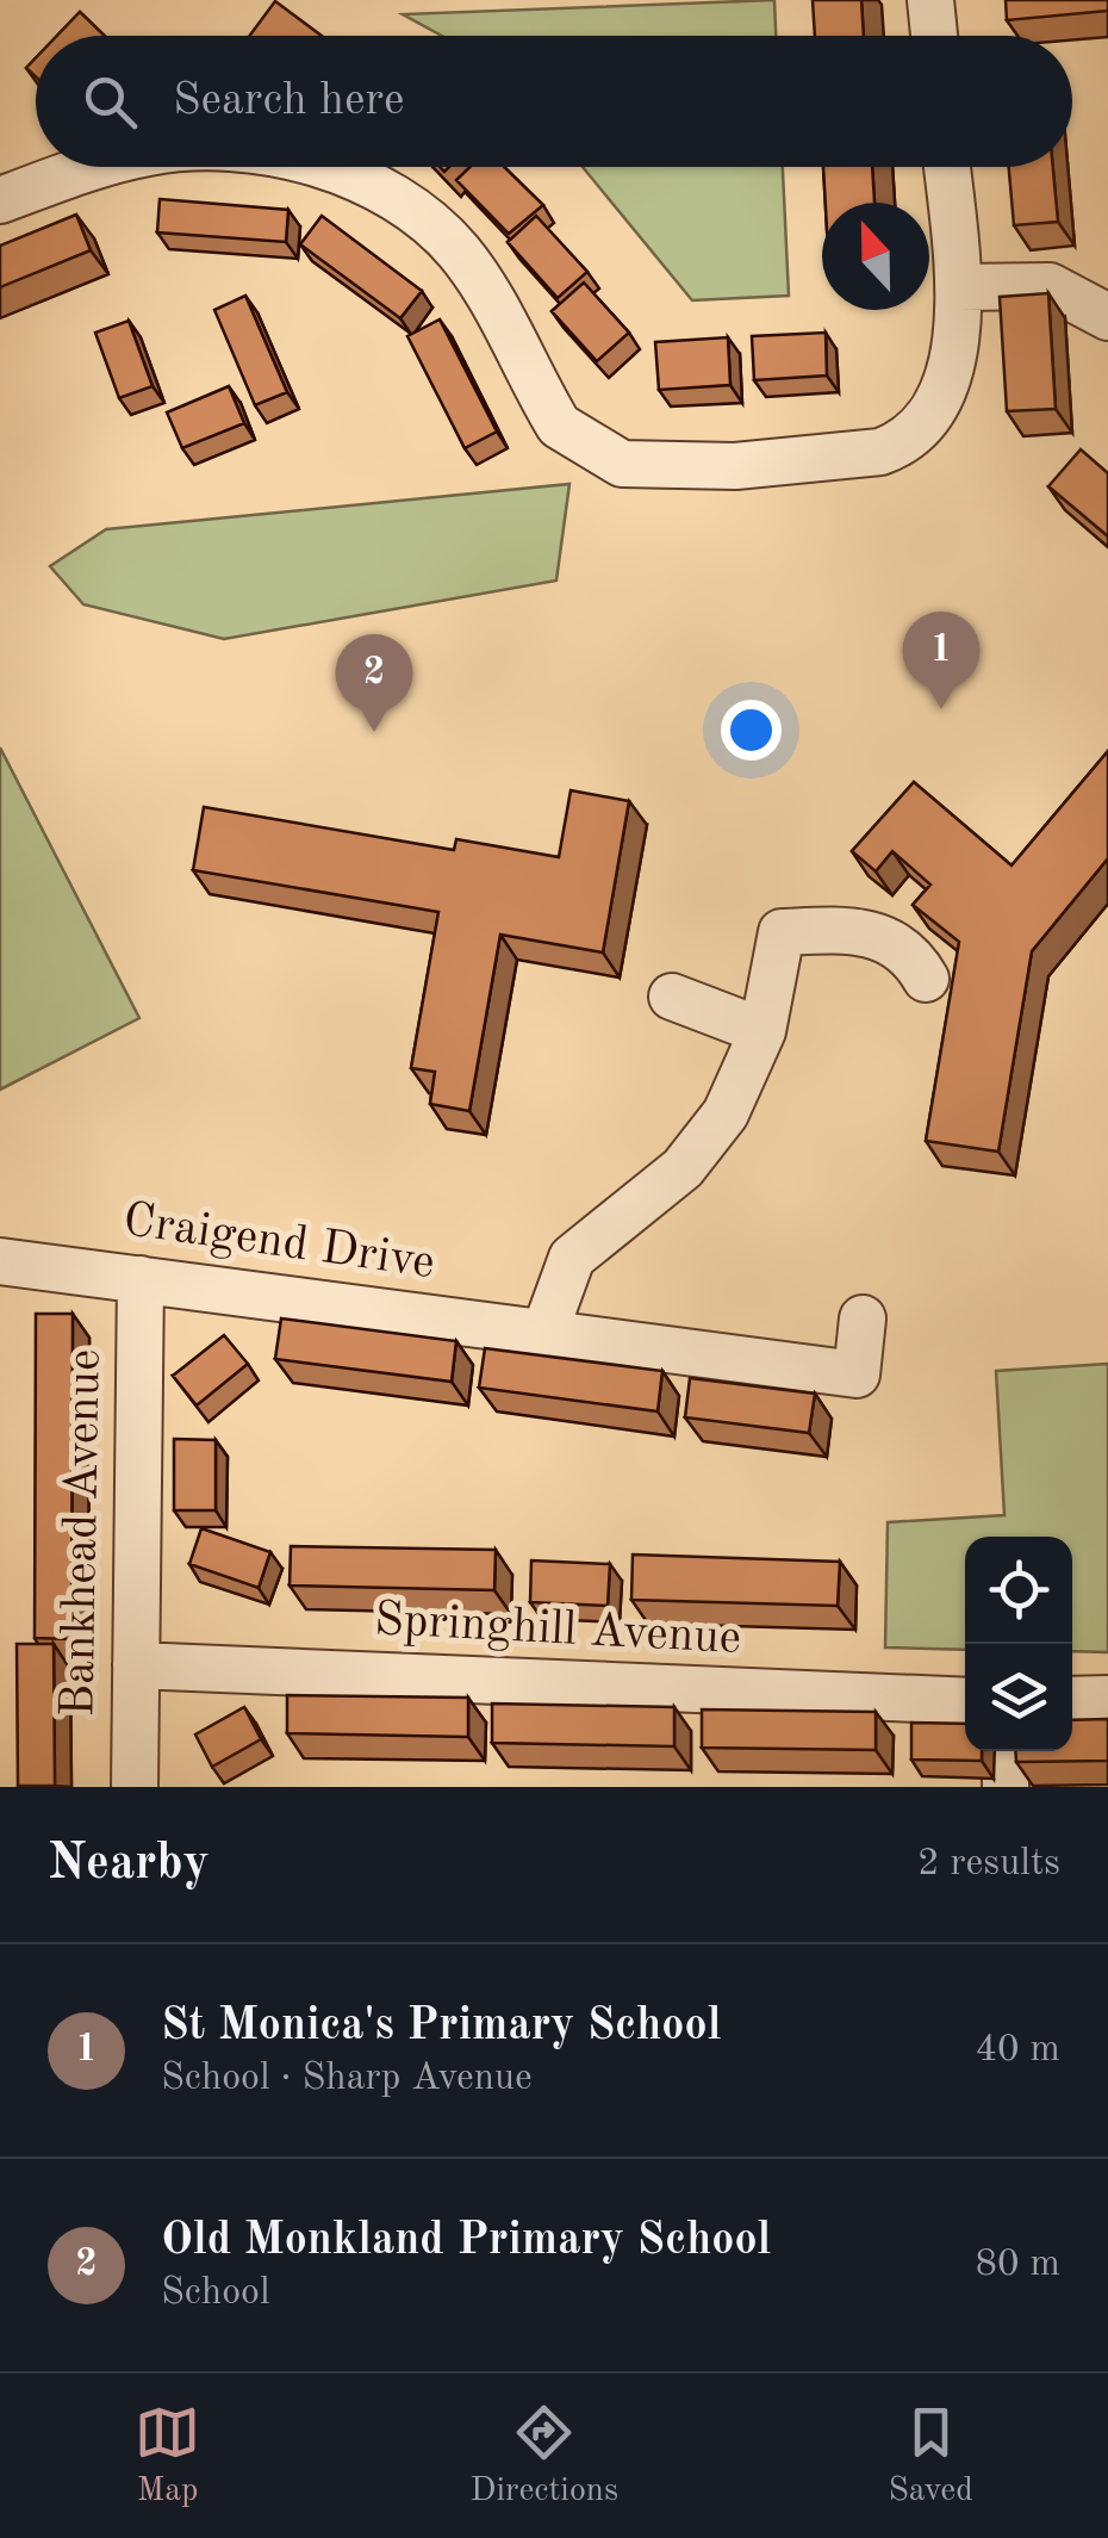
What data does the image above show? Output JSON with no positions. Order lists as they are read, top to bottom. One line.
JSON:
{"streets":{"street":["Craigend Drive","Bankhead Avenue","Springhill Avenue"]},"crossings":[["Craigend Drive","Bankhead Avenue"],["Bankhead Avenue","Springhill Avenue"]],"north":"top","page":{"search":"Search here","pins":["1","2"],"heading":["Nearby","2 results"],"list":[{"mark":"1","name":"St Monica's Primary School","note":"School · Sharp Avenue","value":"40 m"},{"mark":"2","name":"Old Monkland Primary School","note":"School","value":"80 m"}],"nav":["Map","Directions","Saved"]}}
